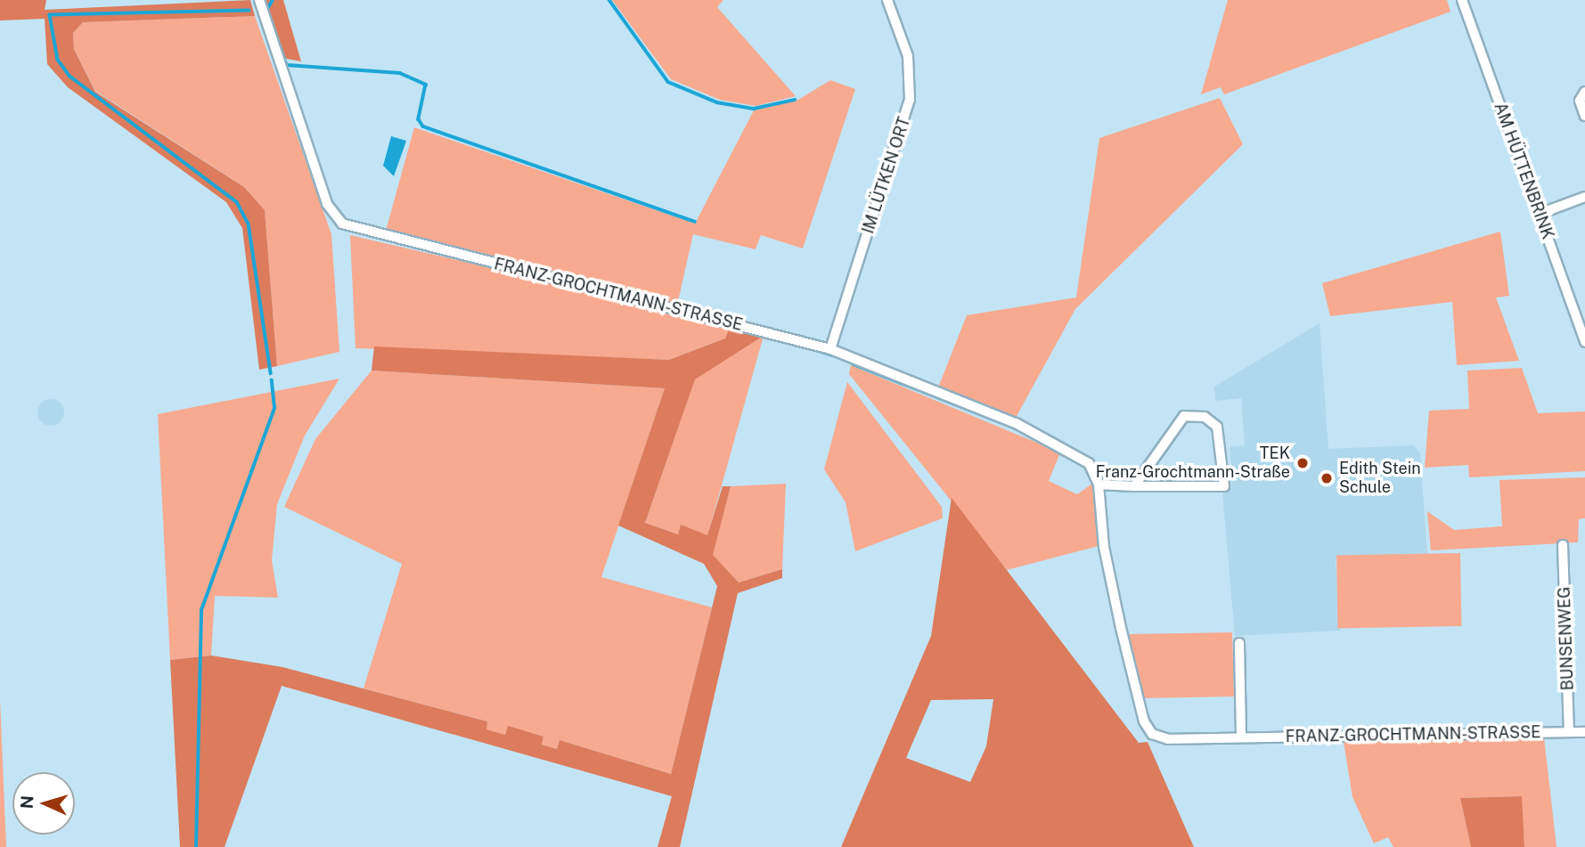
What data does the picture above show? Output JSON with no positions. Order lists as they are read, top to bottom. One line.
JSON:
{"streets":{"street":["AM HÜTTENBRINK","IM LÜTKEN ORT","FRANZ-GROCHTMANN-STRASSE","BUNSENWEG"]},"crossings":[["IM LÜTKEN ORT","FRANZ-GROCHTMANN-STRASSE"],["FRANZ-GROCHTMANN-STRASSE","BUNSENWEG"]],"places":["TEK Franz-Grochtmann-Straße","Edith Stein Schule"],"north":"left"}
